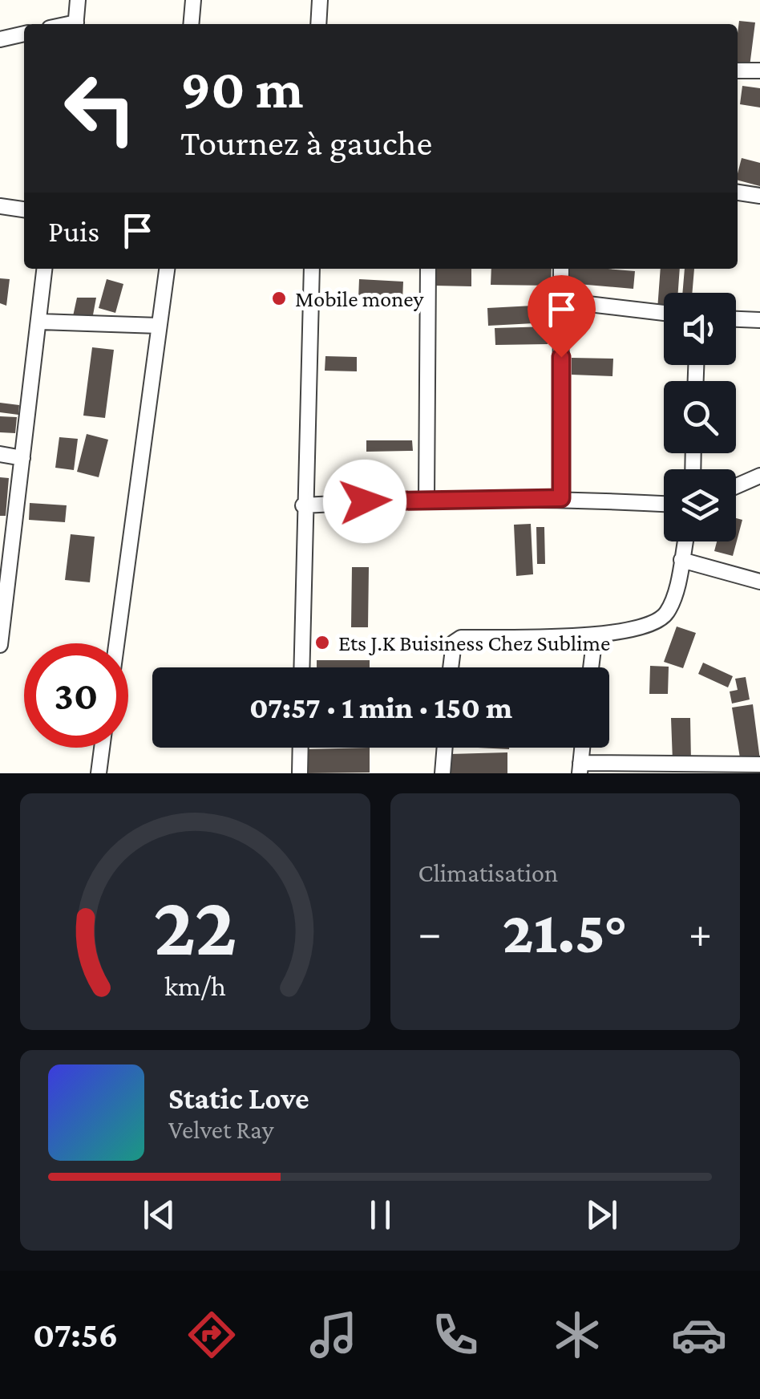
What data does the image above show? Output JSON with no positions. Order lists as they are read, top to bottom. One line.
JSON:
{"places":["Mobile money","Ets J.K Buisiness Chez Sublime"],"page":{"turn":["90 m","Tournez à gauche"],"then":"Puis","limit":"30","trip":"07:57 · 1 min · 150 m","tile":"Climatisation","heat":["−","21.5°","+"],"song":["Static Love","Velvet Ray"],"tabs":"07:56","gauge":["22","km/h"]}}
